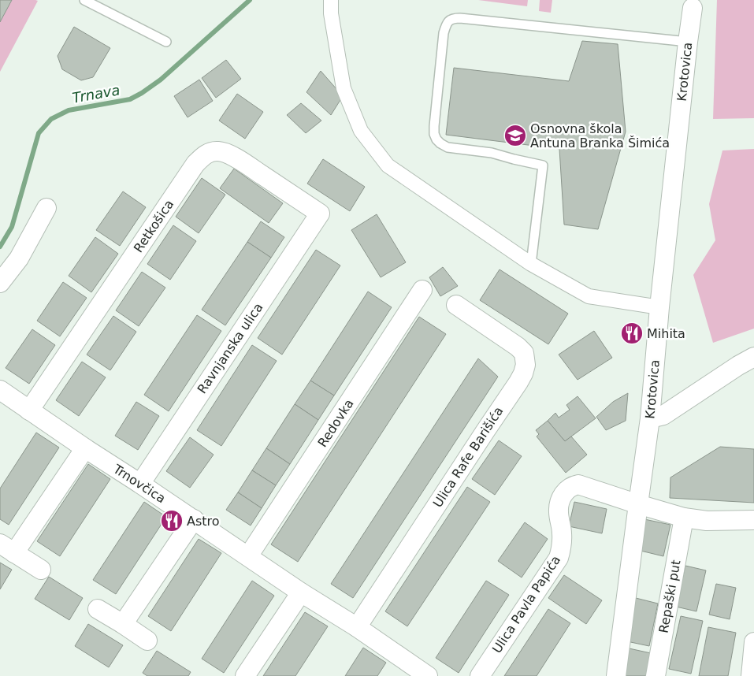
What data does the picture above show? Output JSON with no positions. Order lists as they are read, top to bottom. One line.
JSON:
{"streets":{"street":["Krotovica","Retkošica","Ravnjanska ulica","Redovka","Ulica Rafe Barišića","Trnovčica","Repaški put","Ulica Pavla Papića"]},"crossings":[["Krotovica","Ulica Pavla Papića"],["Retkošica","Ravnjanska ulica"],["Retkošica","Trnovčica"],["Ravnjanska ulica","Trnovčica"],["Redovka","Trnovčica"],["Ulica Rafe Barišića","Trnovčica"],["Repaški put","Ulica Pavla Papića"]],"water":["Trnava"],"places":{"school or university":["Osnovna škola Antuna Branka Šimića"],"restaurant":["Mihita","Astro"]}}
